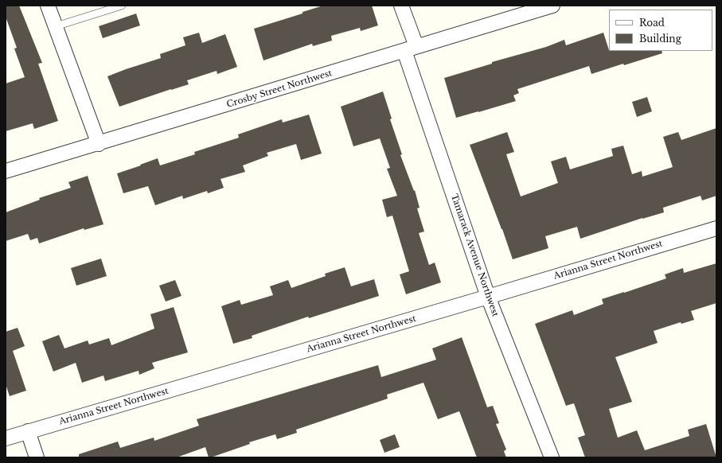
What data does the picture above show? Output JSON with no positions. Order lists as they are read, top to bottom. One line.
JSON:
{"streets":{"street":["Crosby Street Northwest","Tamarack Avenue Northwest","Arianna Street Northwest"]},"crossings":[["Crosby Street Northwest","Tamarack Avenue Northwest"],["Tamarack Avenue Northwest","Arianna Street Northwest"]],"legend":["Road","Building"]}
